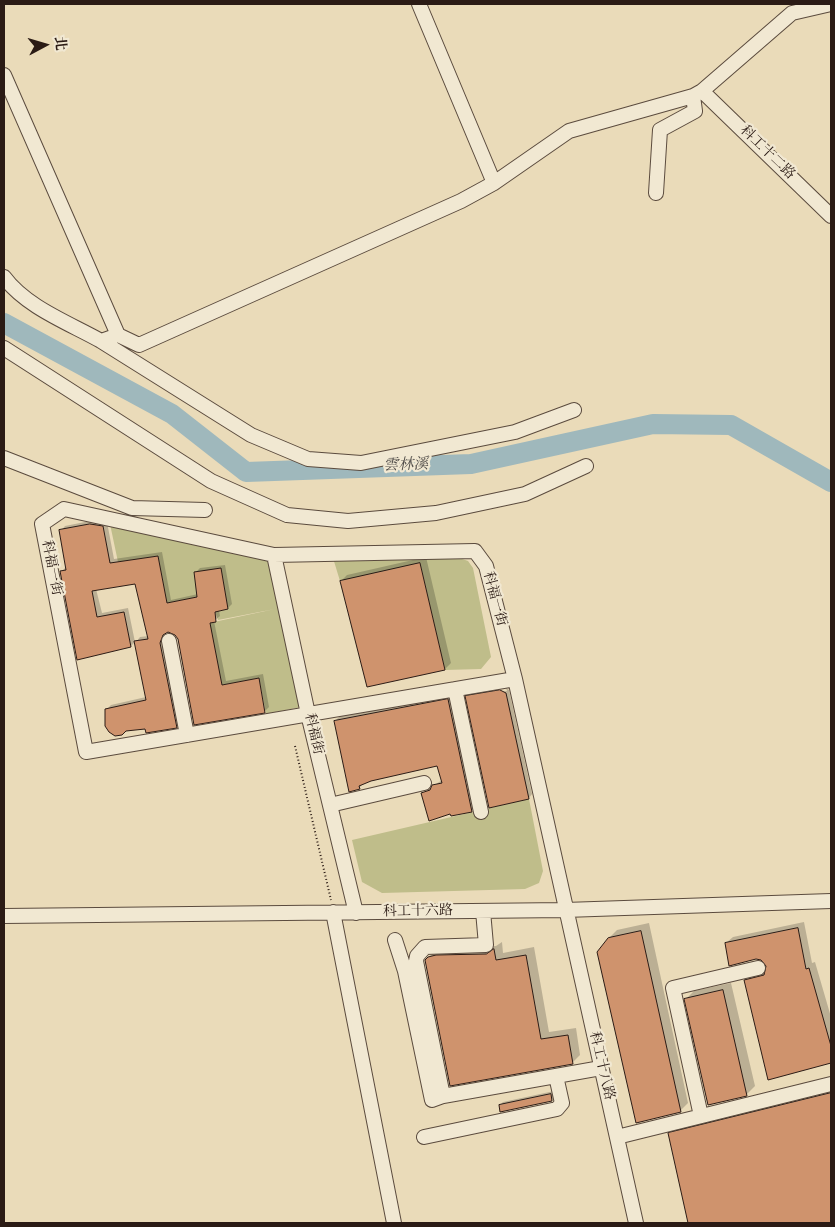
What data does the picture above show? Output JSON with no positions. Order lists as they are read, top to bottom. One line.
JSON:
{"streets":{"street":["科工十二路","科福一街","科福街","科工十六路","科工十八路"]},"crossings":[["科福一街","科福街"],["科福一街","科工十六路"],["科福一街","科工十八路"],["科福街","科工十六路"],["科工十六路","科工十八路"]],"water":["雲林溪"],"north":"right"}
